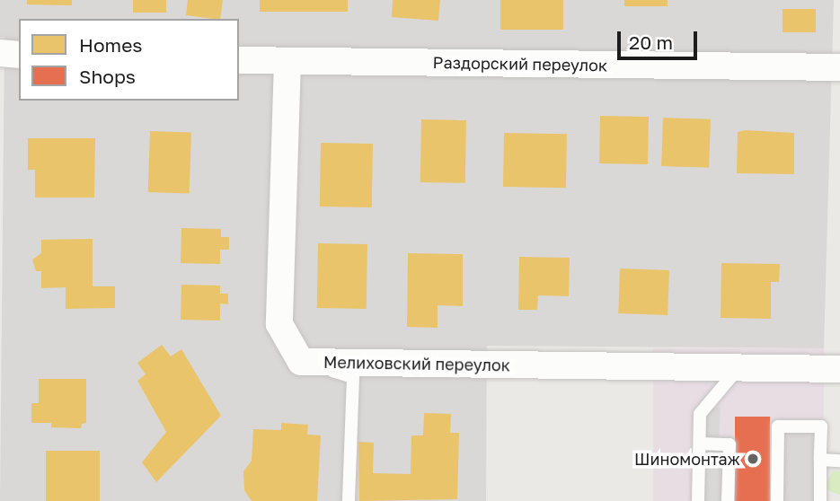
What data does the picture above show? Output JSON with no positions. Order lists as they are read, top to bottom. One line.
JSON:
{"streets":{"street":["Раздорский переулок","Мелиховский переулок"]},"crossings":[["Раздорский переулок","Мелиховский переулок"]],"places":["Шиномонтаж"],"legend":["Homes","Shops"],"scale_bar":"20 m"}
